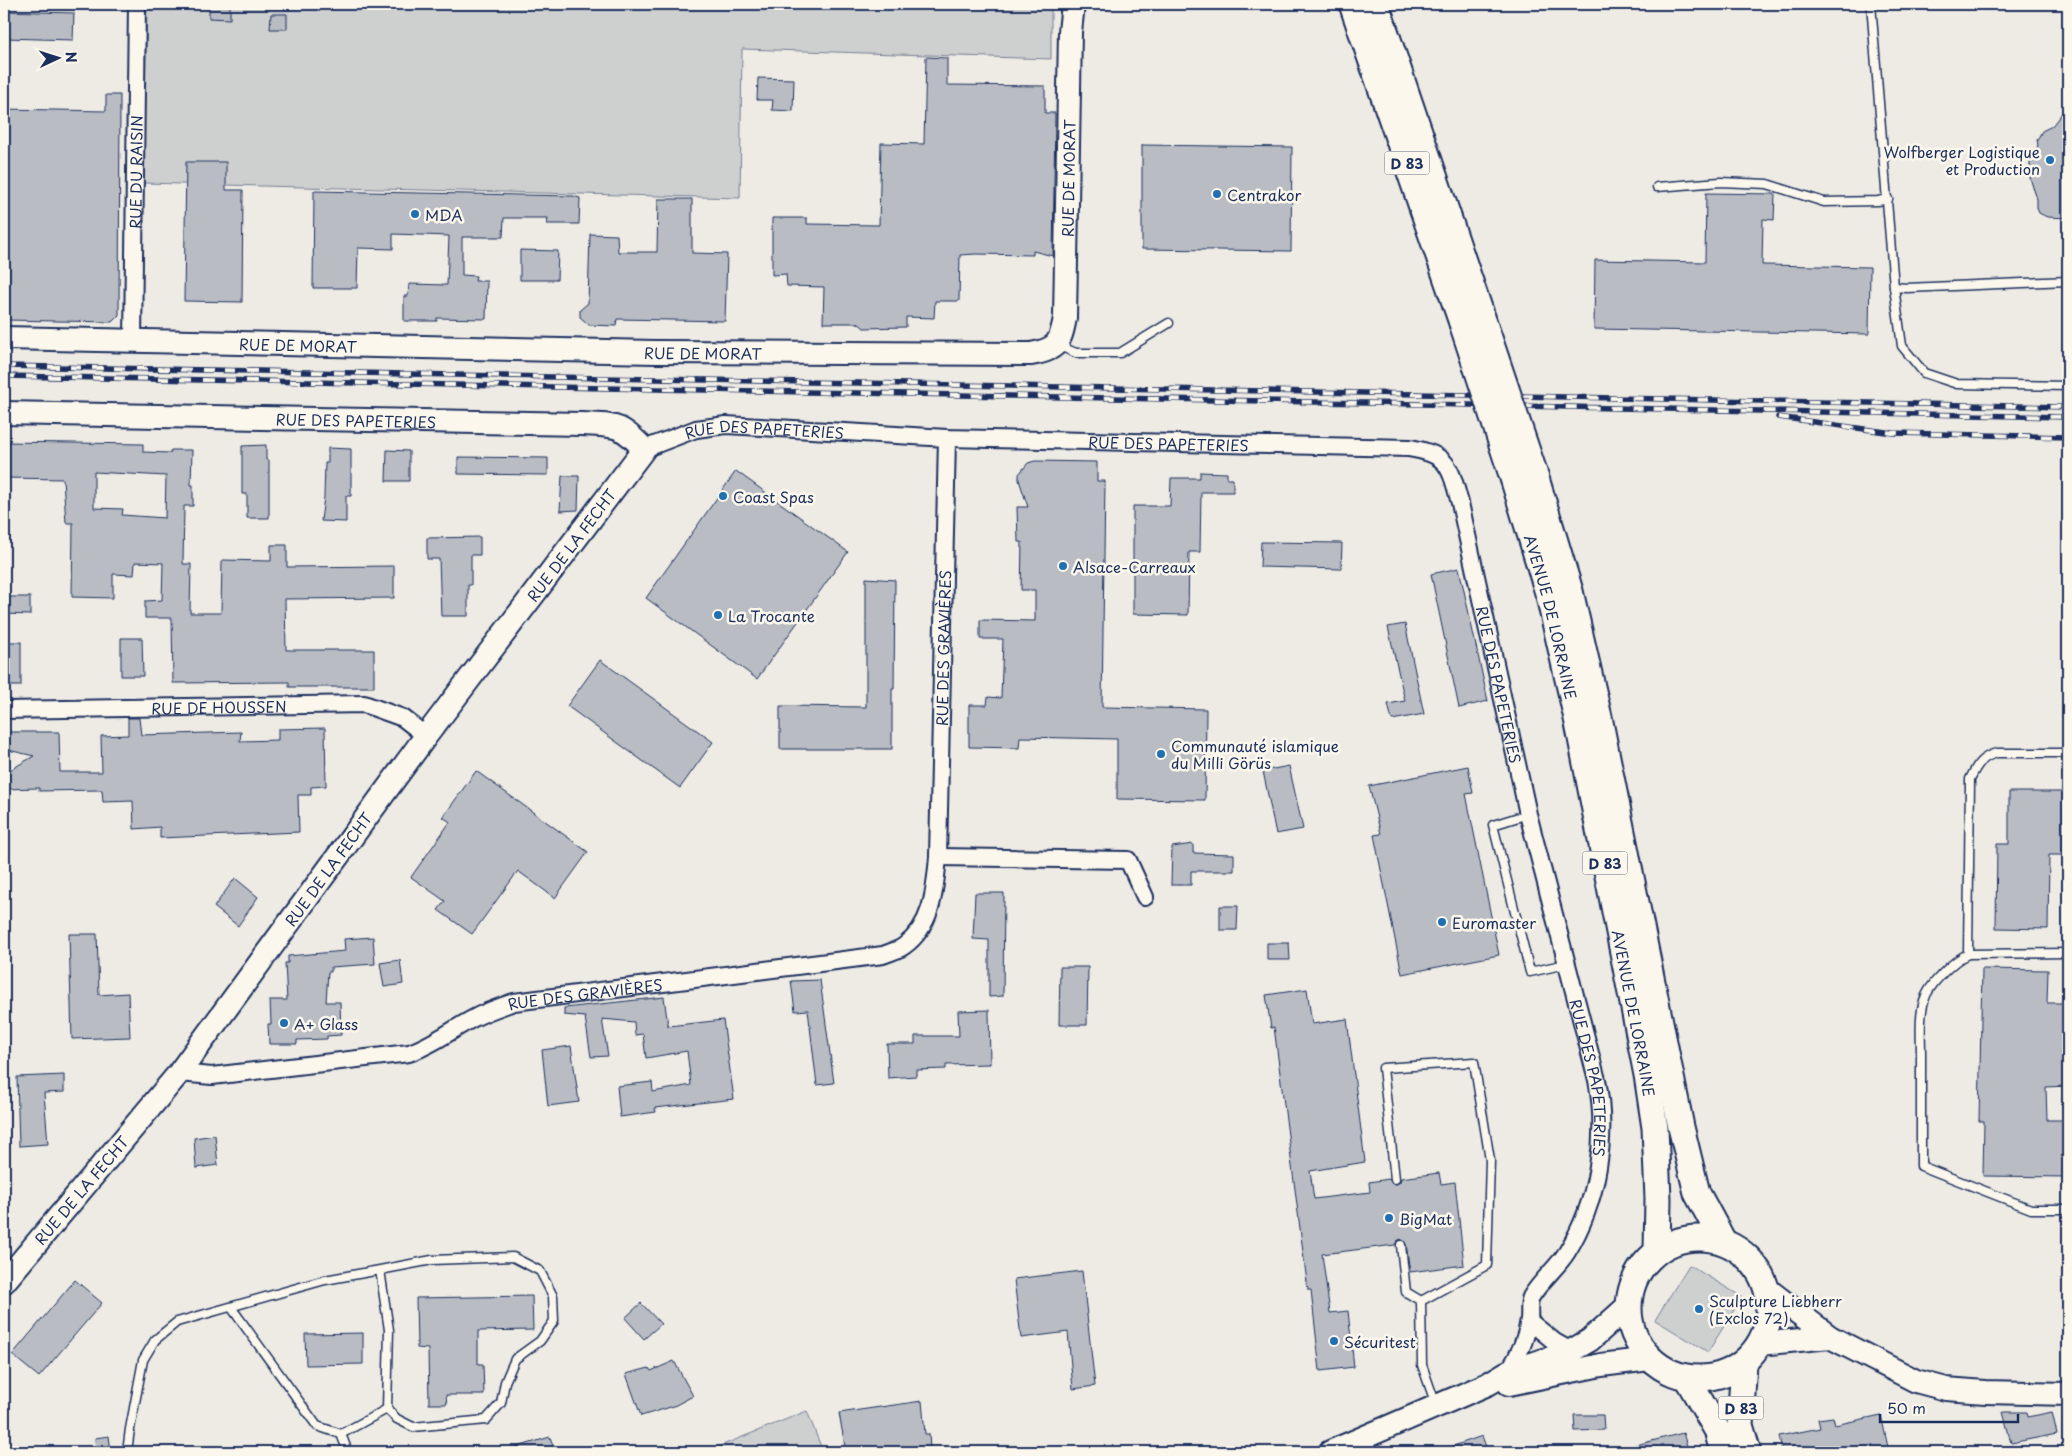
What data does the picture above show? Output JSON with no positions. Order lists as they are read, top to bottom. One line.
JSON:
{"streets":{"main road":["D 83","AVENUE DE LORRAINE"],"street":["RUE DU RAISIN","RUE DE MORAT","RUE DES PAPETERIES","RUE DE LA FECHT","RUE DES GRAVIÈRES","RUE DE HOUSSEN"]},"crossings":[["D 83","AVENUE DE LORRAINE"],["RUE DU RAISIN","RUE DE MORAT"],["RUE DES PAPETERIES","RUE DE LA FECHT"],["RUE DES PAPETERIES","RUE DES GRAVIÈRES"],["RUE DE LA FECHT","RUE DES GRAVIÈRES"],["RUE DE LA FECHT","RUE DE HOUSSEN"]],"places":["Wolfberger Logistique et Production","Centrakor","MDA","Coast Spas","Alsace-Carreaux","La Trocante","Communauté islamique du Milli Görüs","Euromaster","A+ Glass","BigMat","Sculpture Liebherr (Exclos 72)","Sécuritest"],"scale_bar":"50 m","north":"right"}
